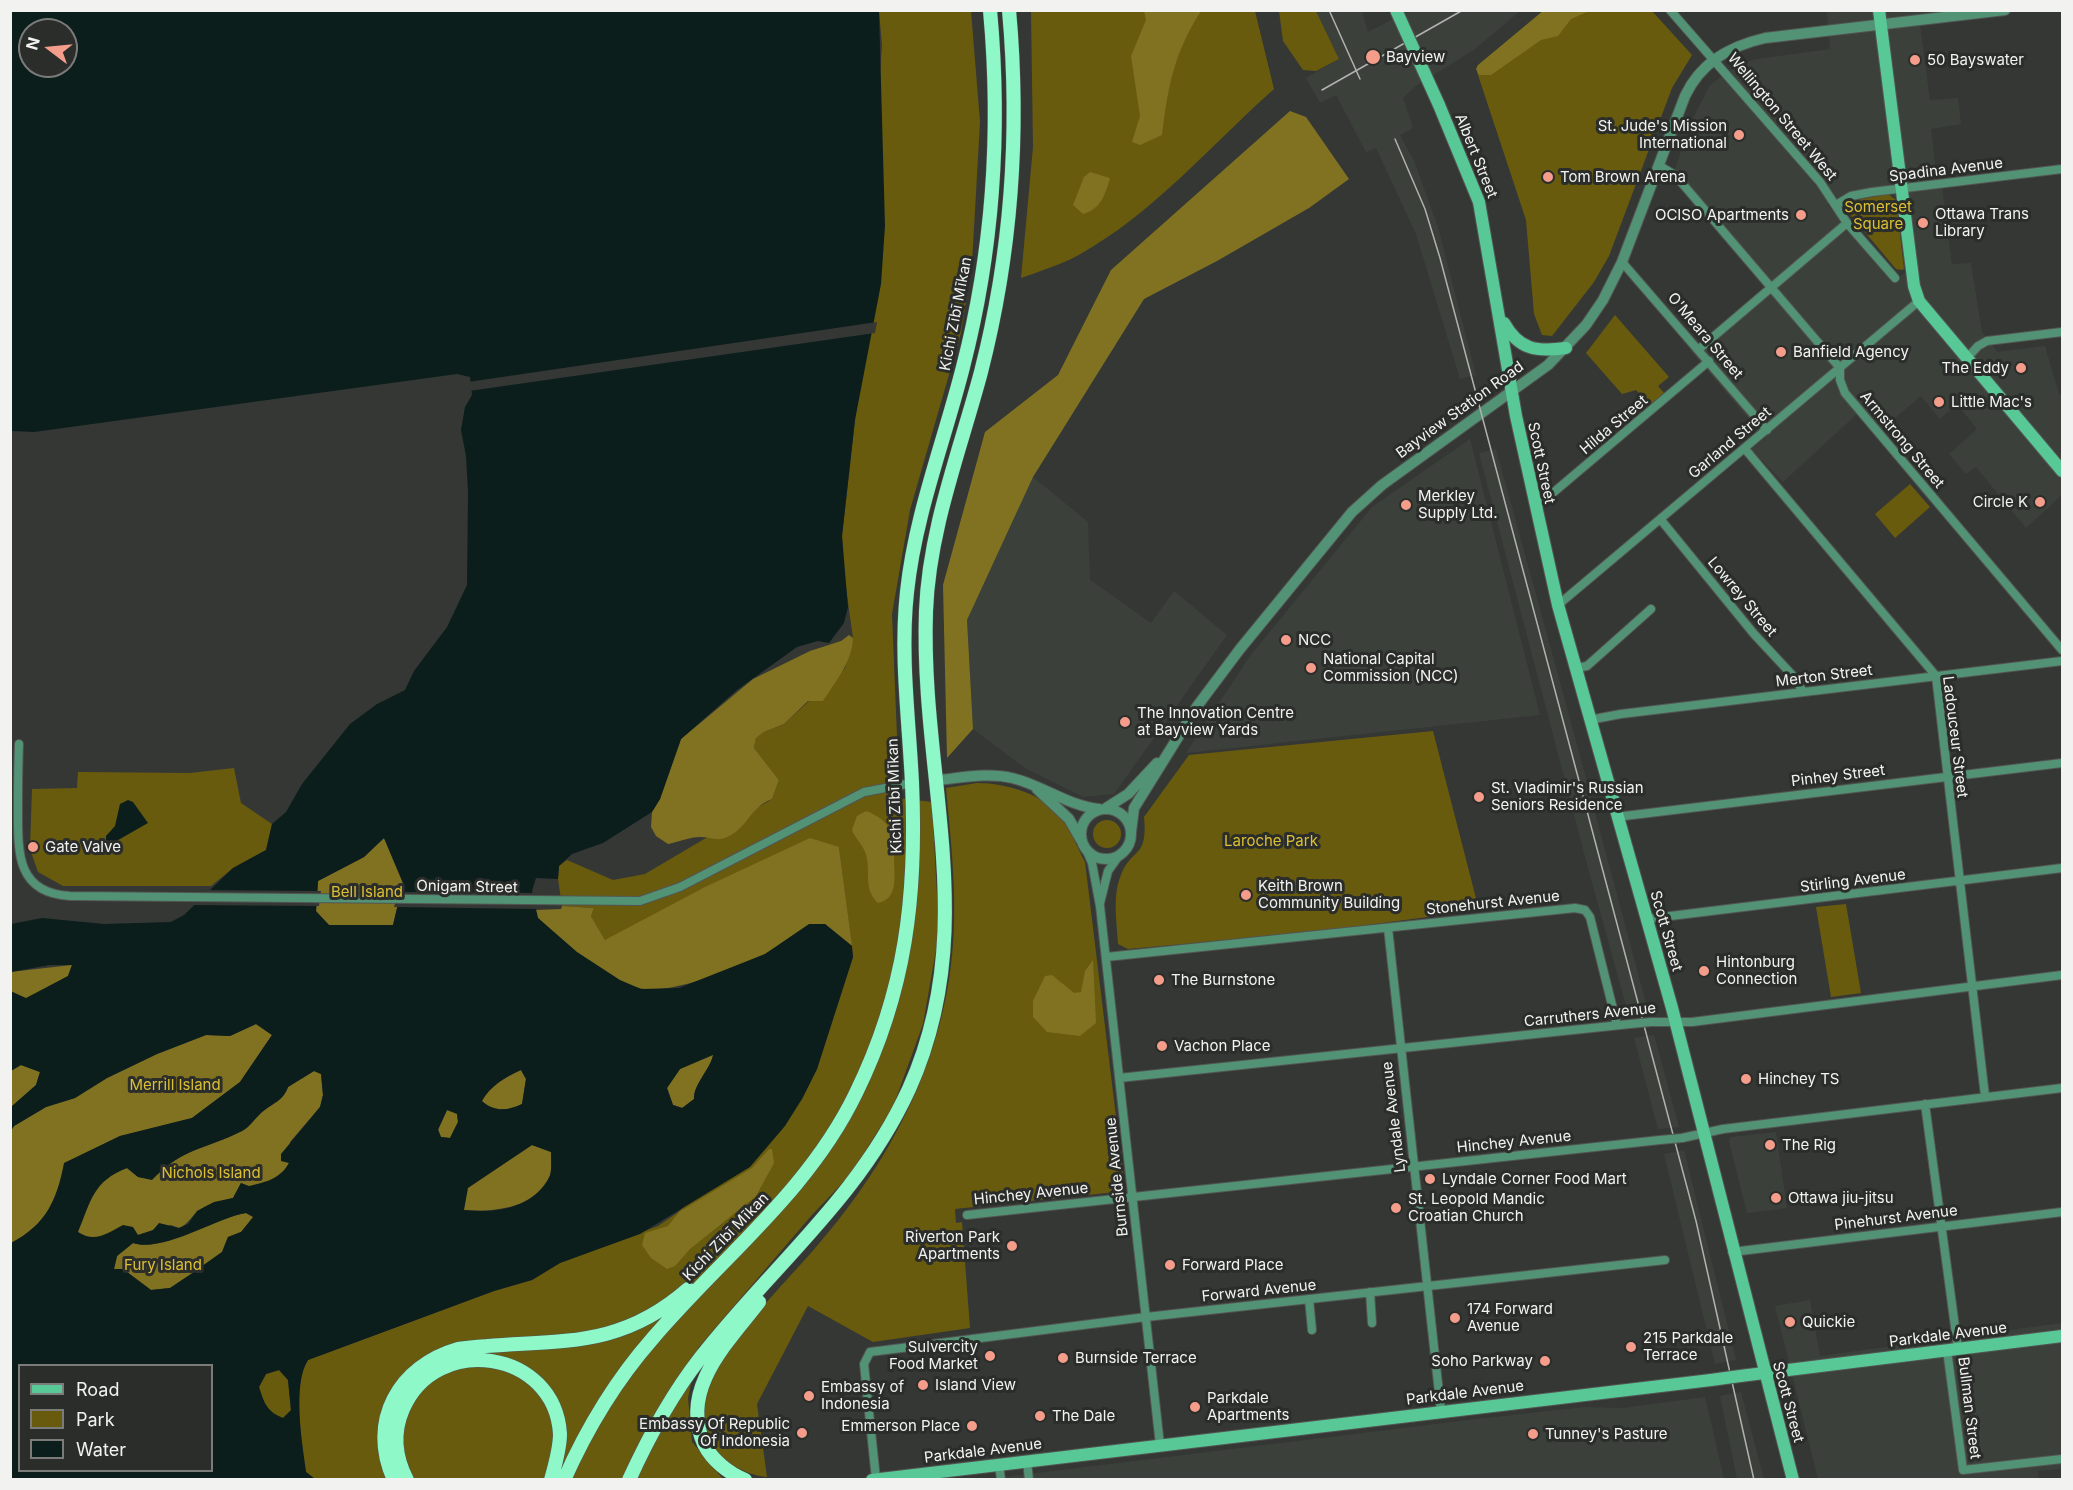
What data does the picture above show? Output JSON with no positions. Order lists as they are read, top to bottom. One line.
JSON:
{"streets":{"highway":["Kichi Zībī Mīkan"],"main road":["Albert Street","Scott Street","Parkdale Avenue"],"street":["Wellington Street West","Spadina Avenue","O'Meara Street","Bayview Station Road","Hilda Street","Armstrong Street","Garland Street","Lowrey Street","Merton Street","Ladouceur Street","Pinhey Street","Stirling Avenue","Onigam Street","Stonehurst Avenue","Carruthers Avenue","Lyndale Avenue","Hinchey Avenue","Burnside Avenue","Pinehurst Avenue","Forward Avenue","Bullman Street"]},"crossings":[["Wellington Street West","Spadina Avenue"],["Wellington Street West","Bayview Station Road"],["Albert Street","Bayview Station Road"],["Albert Street","Scott Street"],["Kichi Zībī Mīkan","Onigam Street"],["O'Meara Street","Bayview Station Road"],["O'Meara Street","Hilda Street"],["O'Meara Street","Garland Street"],["Bayview Station Road","Armstrong Street"],["Bayview Station Road","Scott Street"],["Bayview Station Road","Burnside Avenue"],["Hilda Street","Scott Street"],["Armstrong Street","Garland Street"],["Garland Street","Scott Street"],["Garland Street","Lowrey Street"],["Garland Street","Ladouceur Street"],["Scott Street","Merton Street"],["Scott Street","Pinhey Street"],["Scott Street","Stirling Avenue"],["Scott Street","Carruthers Avenue"],["Scott Street","Hinchey Avenue"],["Scott Street","Pinehurst Avenue"],["Scott Street","Parkdale Avenue"],["Lowrey Street","Merton Street"],["Merton Street","Ladouceur Street"],["Ladouceur Street","Pinhey Street"],["Ladouceur Street","Stirling Avenue"],["Ladouceur Street","Carruthers Avenue"],["Ladouceur Street","Hinchey Avenue"],["Stonehurst Avenue","Carruthers Avenue"],["Stonehurst Avenue","Lyndale Avenue"],["Stonehurst Avenue","Burnside Avenue"],["Carruthers Avenue","Lyndale Avenue"],["Carruthers Avenue","Burnside Avenue"],["Lyndale Avenue","Hinchey Avenue"],["Lyndale Avenue","Forward Avenue"],["Lyndale Avenue","Parkdale Avenue"],["Hinchey Avenue","Burnside Avenue"],["Hinchey Avenue","Bullman Street"],["Burnside Avenue","Forward Avenue"],["Burnside Avenue","Parkdale Avenue"],["Pinehurst Avenue","Bullman Street"],["Forward Avenue","Parkdale Avenue"],["Parkdale Avenue","Bullman Street"]],"parks":["Somerset Square","Laroche Park","Bell Island","Merrill Island","Nichols Island","Fury Island"],"places":["Bayview","50 Bayswater","St. Jude's Mission International","Tom Brown Arena","OCISO Apartments","Ottawa Trans Library","Banfield Agency","The Eddy","Little Mac's","Circle K","Merkley Supply Ltd.","NCC","National Capital Commission (NCC)","The Innovation Centre at Bayview Yards","St. Vladimir's Russian Seniors Residence","Gate Valve","Keith Brown Community Building","Hintonburg Connection","The Burnstone","Vachon Place","Hinchey TS","The Rig","Lyndale Corner Food Mart","Ottawa jiu-jitsu","St. Leopold Mandic Croatian Church","Riverton Park Apartments","Forward Place","174 Forward Avenue","Quickie","215 Parkdale Terrace","Sulvercity Food Market","Burnside Terrace","Soho Parkway","Island View","Embassy of Indonesia","Parkdale Apartments","The Dale","Emmerson Place","Embassy Of Republic Of Indonesia","Tunney's Pasture"],"legend":["Road","Park","Water"],"north":"left"}
